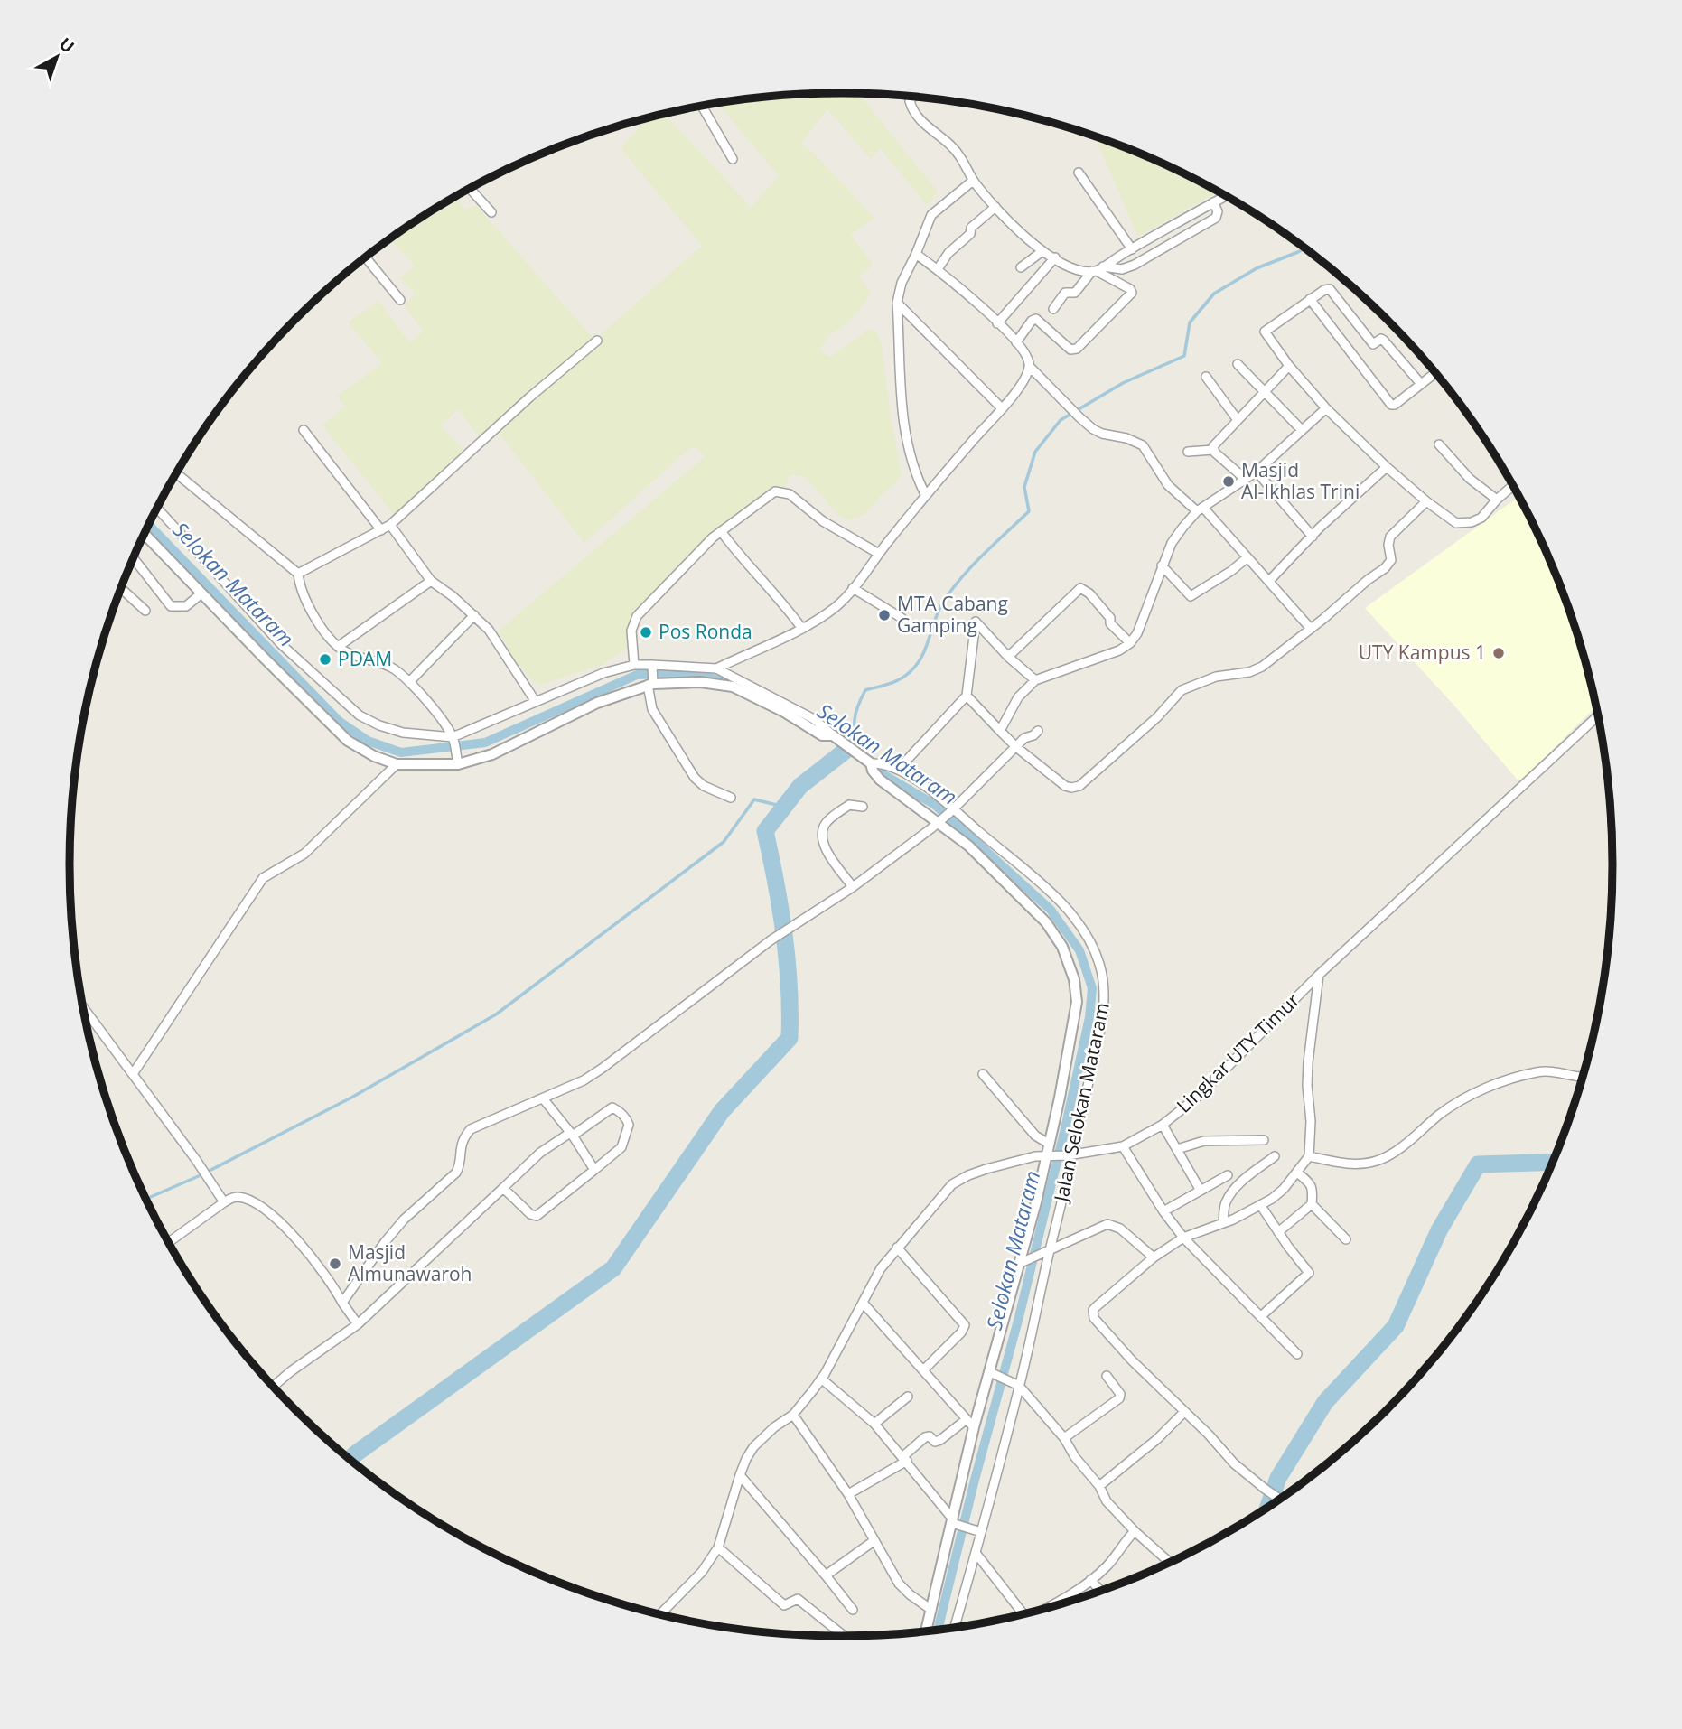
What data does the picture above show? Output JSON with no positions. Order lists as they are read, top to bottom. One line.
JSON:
{"streets":{"street":["Lingkar UTY Timur","Jalan Selokan Mataram"]},"crossings":[["Lingkar UTY Timur","Jalan Selokan Mataram"]],"water":["Selokan Mataram"],"places":["Masjid Al-Ikhlas Trini","MTA Cabang Gamping","Pos Ronda","UTY Kampus 1","PDAM","Masjid Almunawaroh"],"north":"top right"}
